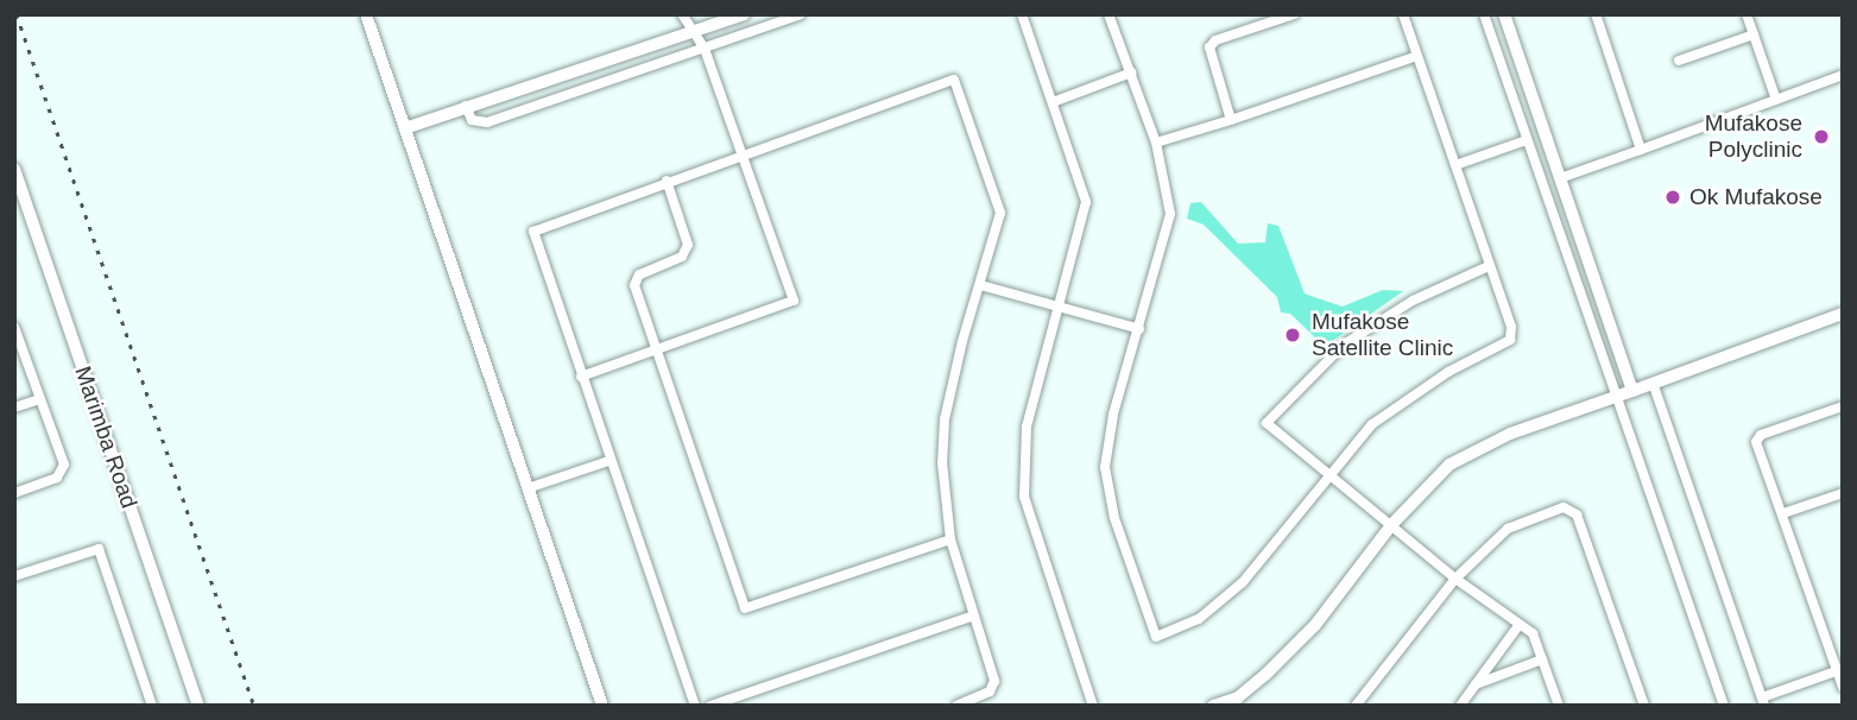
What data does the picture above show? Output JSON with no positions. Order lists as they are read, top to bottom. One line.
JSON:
{"streets":{"street":["Marimba Road"]},"places":["Mufakose Polyclinic","Ok Mufakose","Mufakose Satellite Clinic"]}
